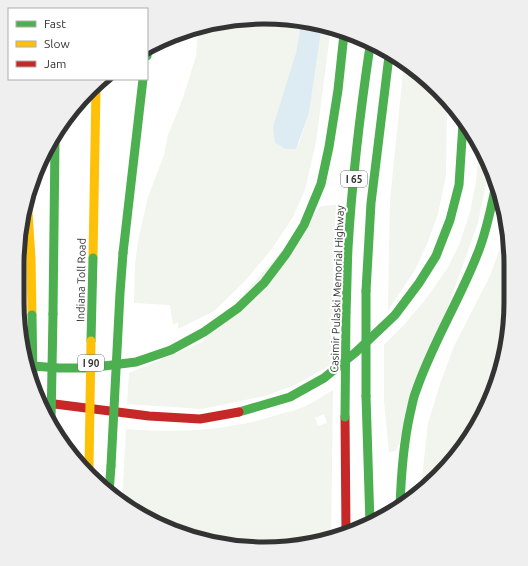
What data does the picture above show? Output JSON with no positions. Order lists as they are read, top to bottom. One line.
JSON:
{"streets":{"highway":["I 65","Indiana Toll Road","Casimir Pulaski Memorial Highway","I 90"]},"legend":["Fast","Slow","Jam"]}
